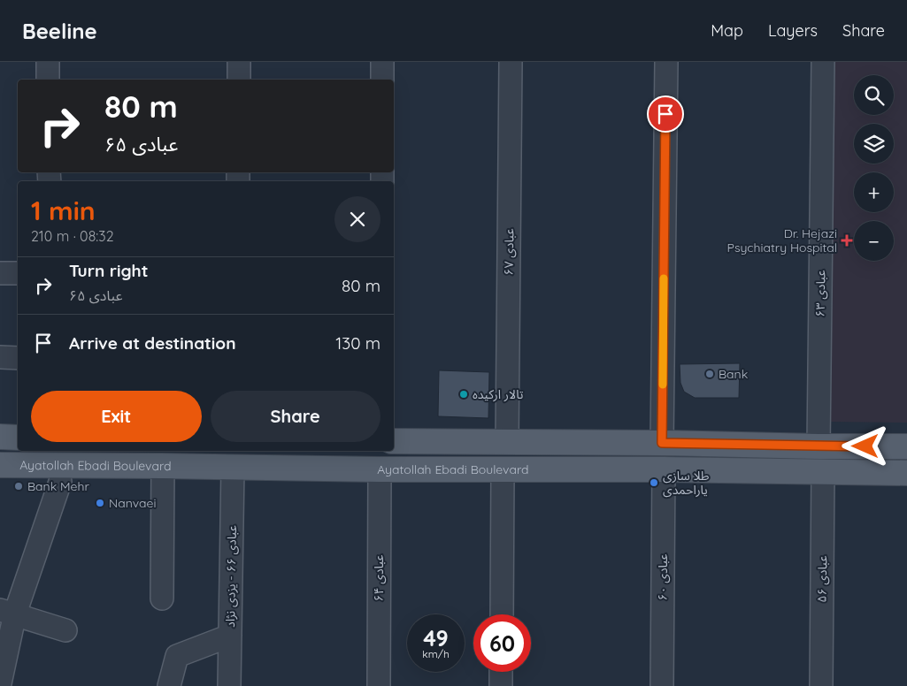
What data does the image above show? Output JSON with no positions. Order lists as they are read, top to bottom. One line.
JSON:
{"streets":{"main road":["Ayatollah Ebadi Boulevard"],"street":["عبادی ۶۷","عبادی ۶۳","عبادی ۶۶ - یزدی نژاد","عبادی ۶۰","عبادی ۶۴","عبادی ۵۶"]},"crossings":[["Ayatollah Ebadi Boulevard","عبادی ۶۶ - یزدی نژاد"],["Ayatollah Ebadi Boulevard","عبادی ۶۰"],["Ayatollah Ebadi Boulevard","عبادی ۶۴"],["Ayatollah Ebadi Boulevard","عبادی ۵۶"]],"places":{"health":["Dr. Hejazi Psychiatry Hospital"],"other":["Bank","تالار ارکیده","طلا سازی یاراحمدی","Bank Mehr","Nanvaei"]},"page":{"header":"Beeline","nav":["Map","Layers","Share"],"map_buttons":["+","−"],"turn":["80 m","عبادی ۶۵"],"heading":["1 min","210 m · 08:32"],"list":[{"name":"Turn right","note":"عبادی ۶۵","value":"80 m"},{"name":"Arrive at destination","value":"130 m"}],"buttons":["Exit","Share"],"speed":"49 km/h","limit":"60"}}
